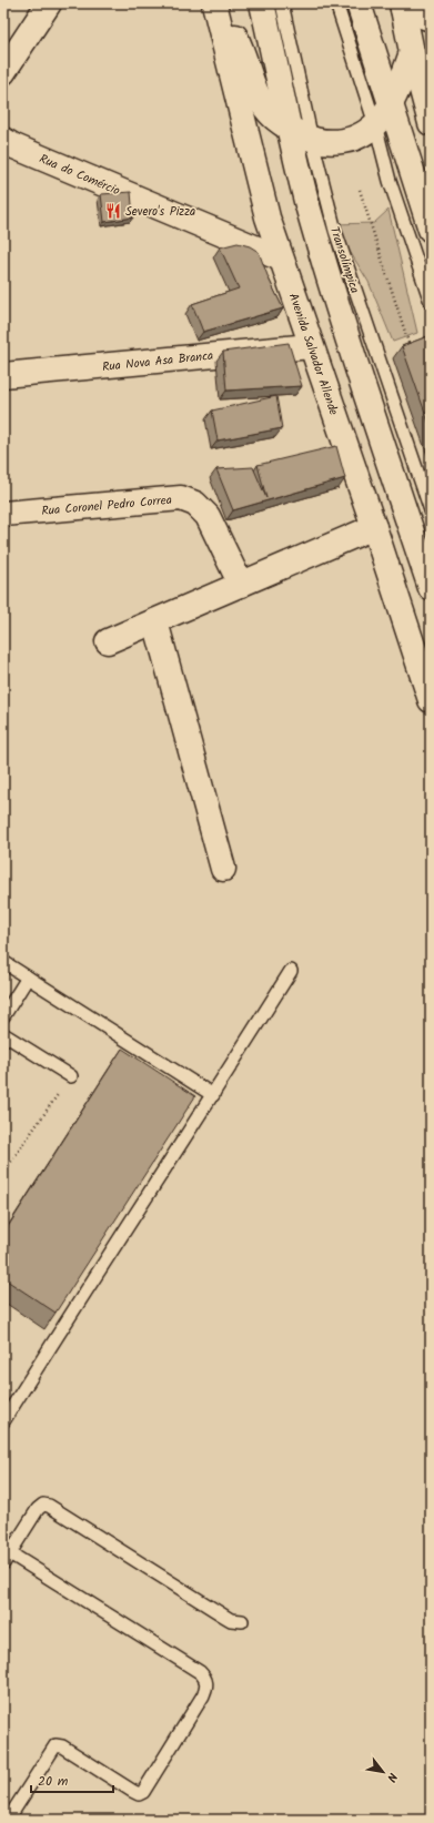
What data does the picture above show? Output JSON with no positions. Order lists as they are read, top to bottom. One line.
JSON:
{"streets":{"main road":["Rua do Comércio","Avenida Salvador Allende","Rua Nova Asa Branca","Rua Coronel Pedro Correa"],"lane":["Transolímpica"]},"crossings":[["Rua do Comércio","Avenida Salvador Allende"],["Avenida Salvador Allende","Rua Nova Asa Branca"]],"places":{"restaurant":["Severo's Pizza"]},"scale_bar":"20 m","north":"bottom right"}
